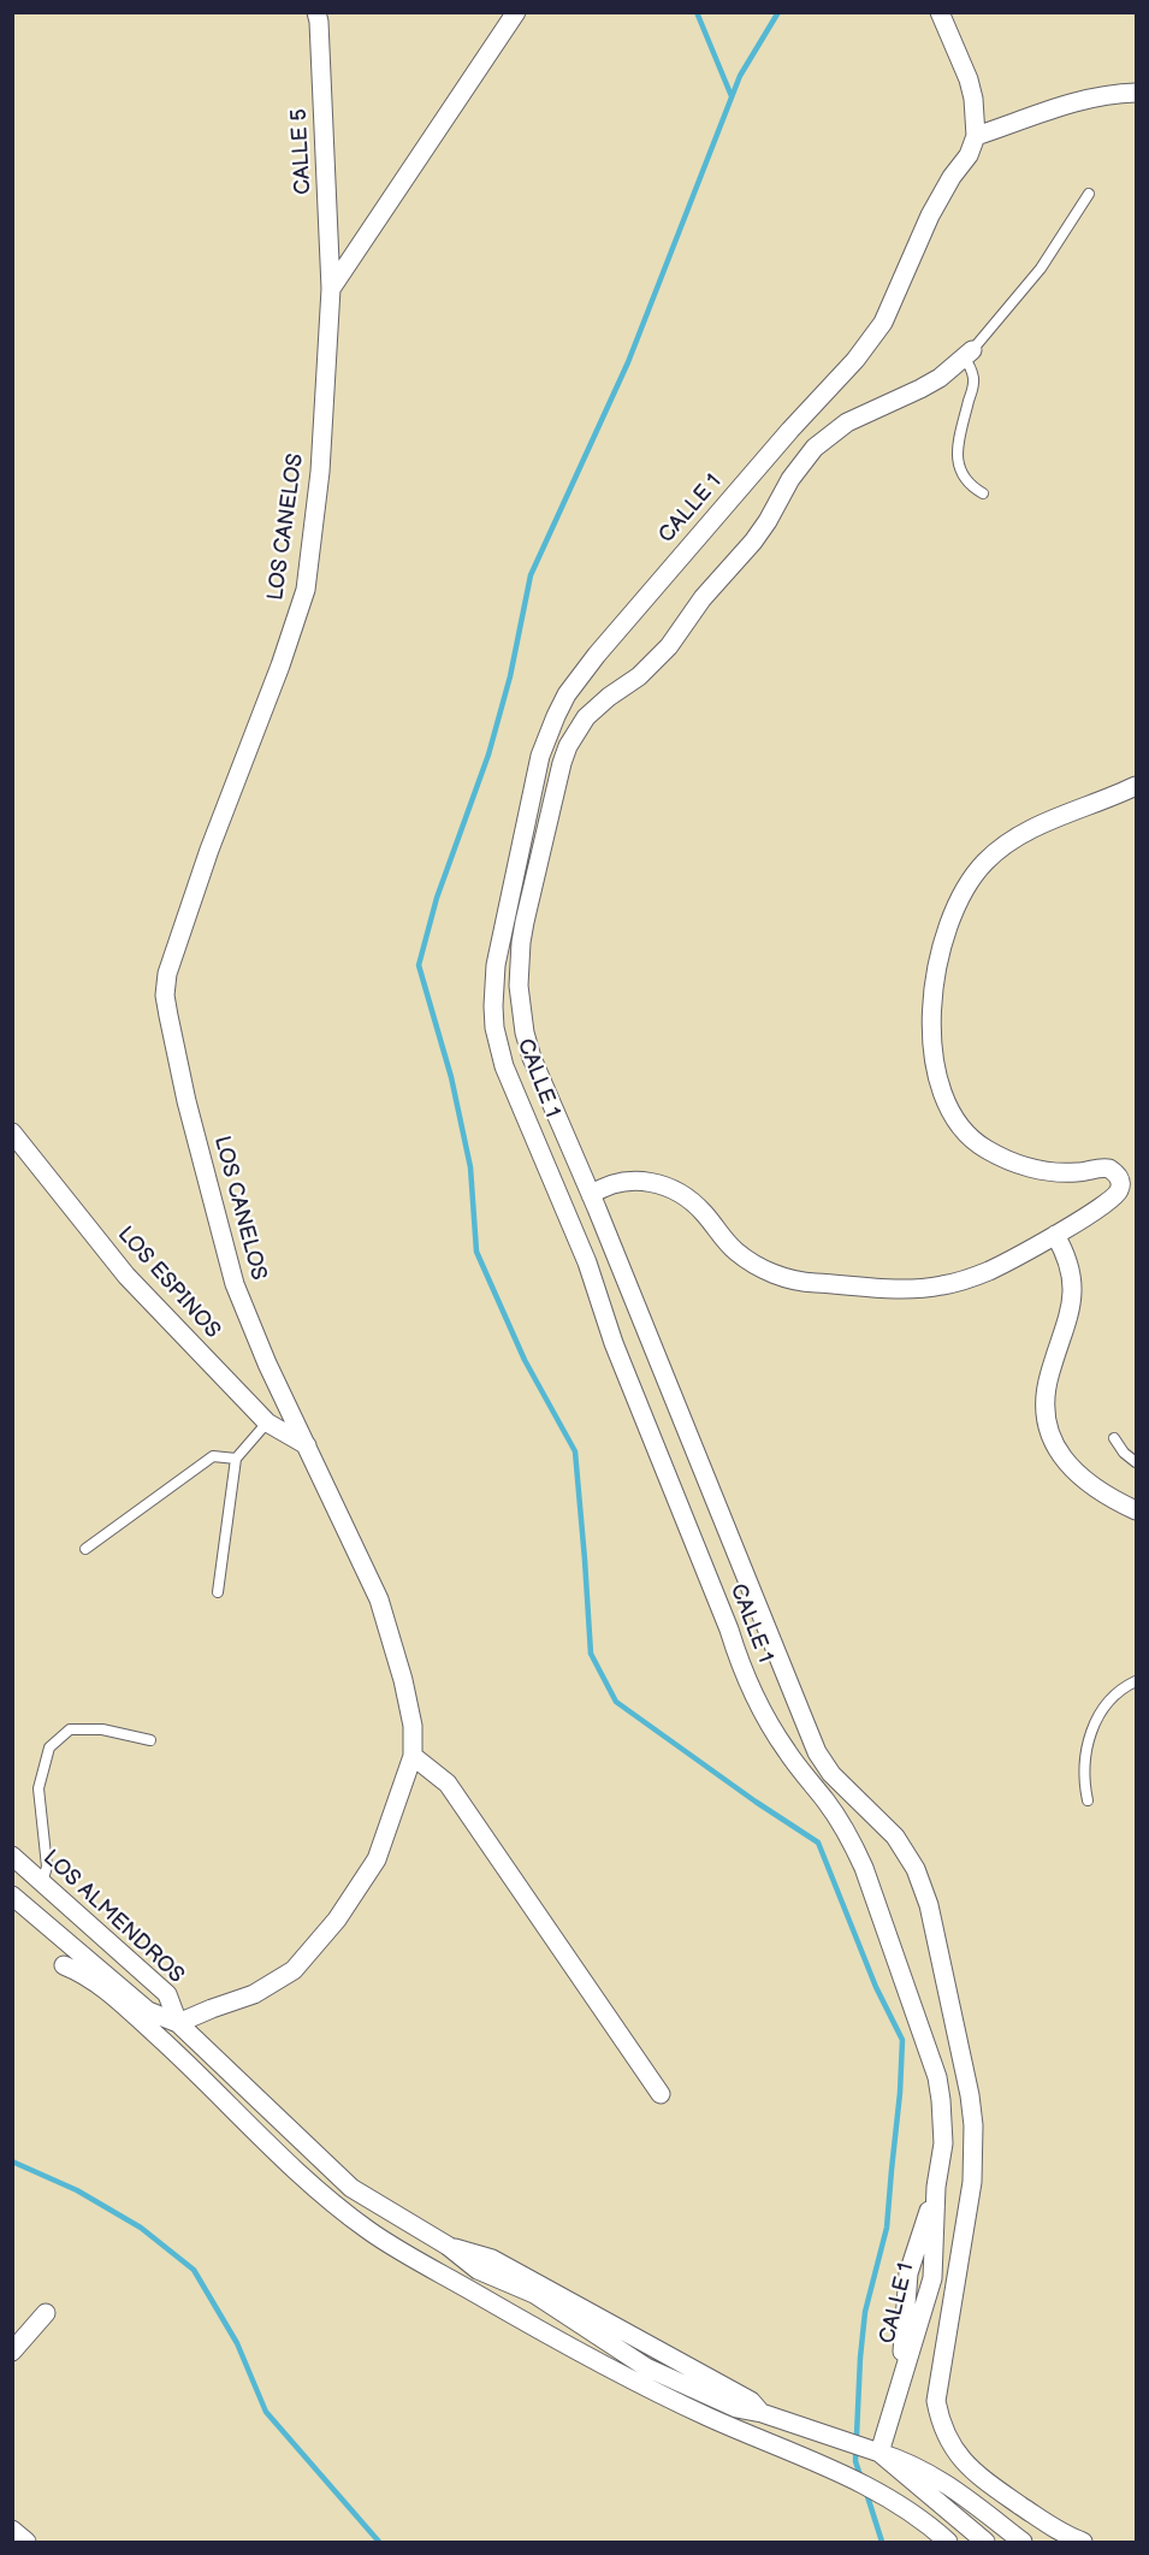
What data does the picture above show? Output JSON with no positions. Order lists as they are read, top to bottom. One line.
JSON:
{"streets":{"street":["CALLE 5","CALLE 1","LOS CANELOS","LOS ESPINOS","LOS ALMENDROS"]},"crossings":[["CALLE 5","LOS CANELOS"],["LOS CANELOS","LOS ESPINOS"],["LOS CANELOS","LOS ALMENDROS"]]}
